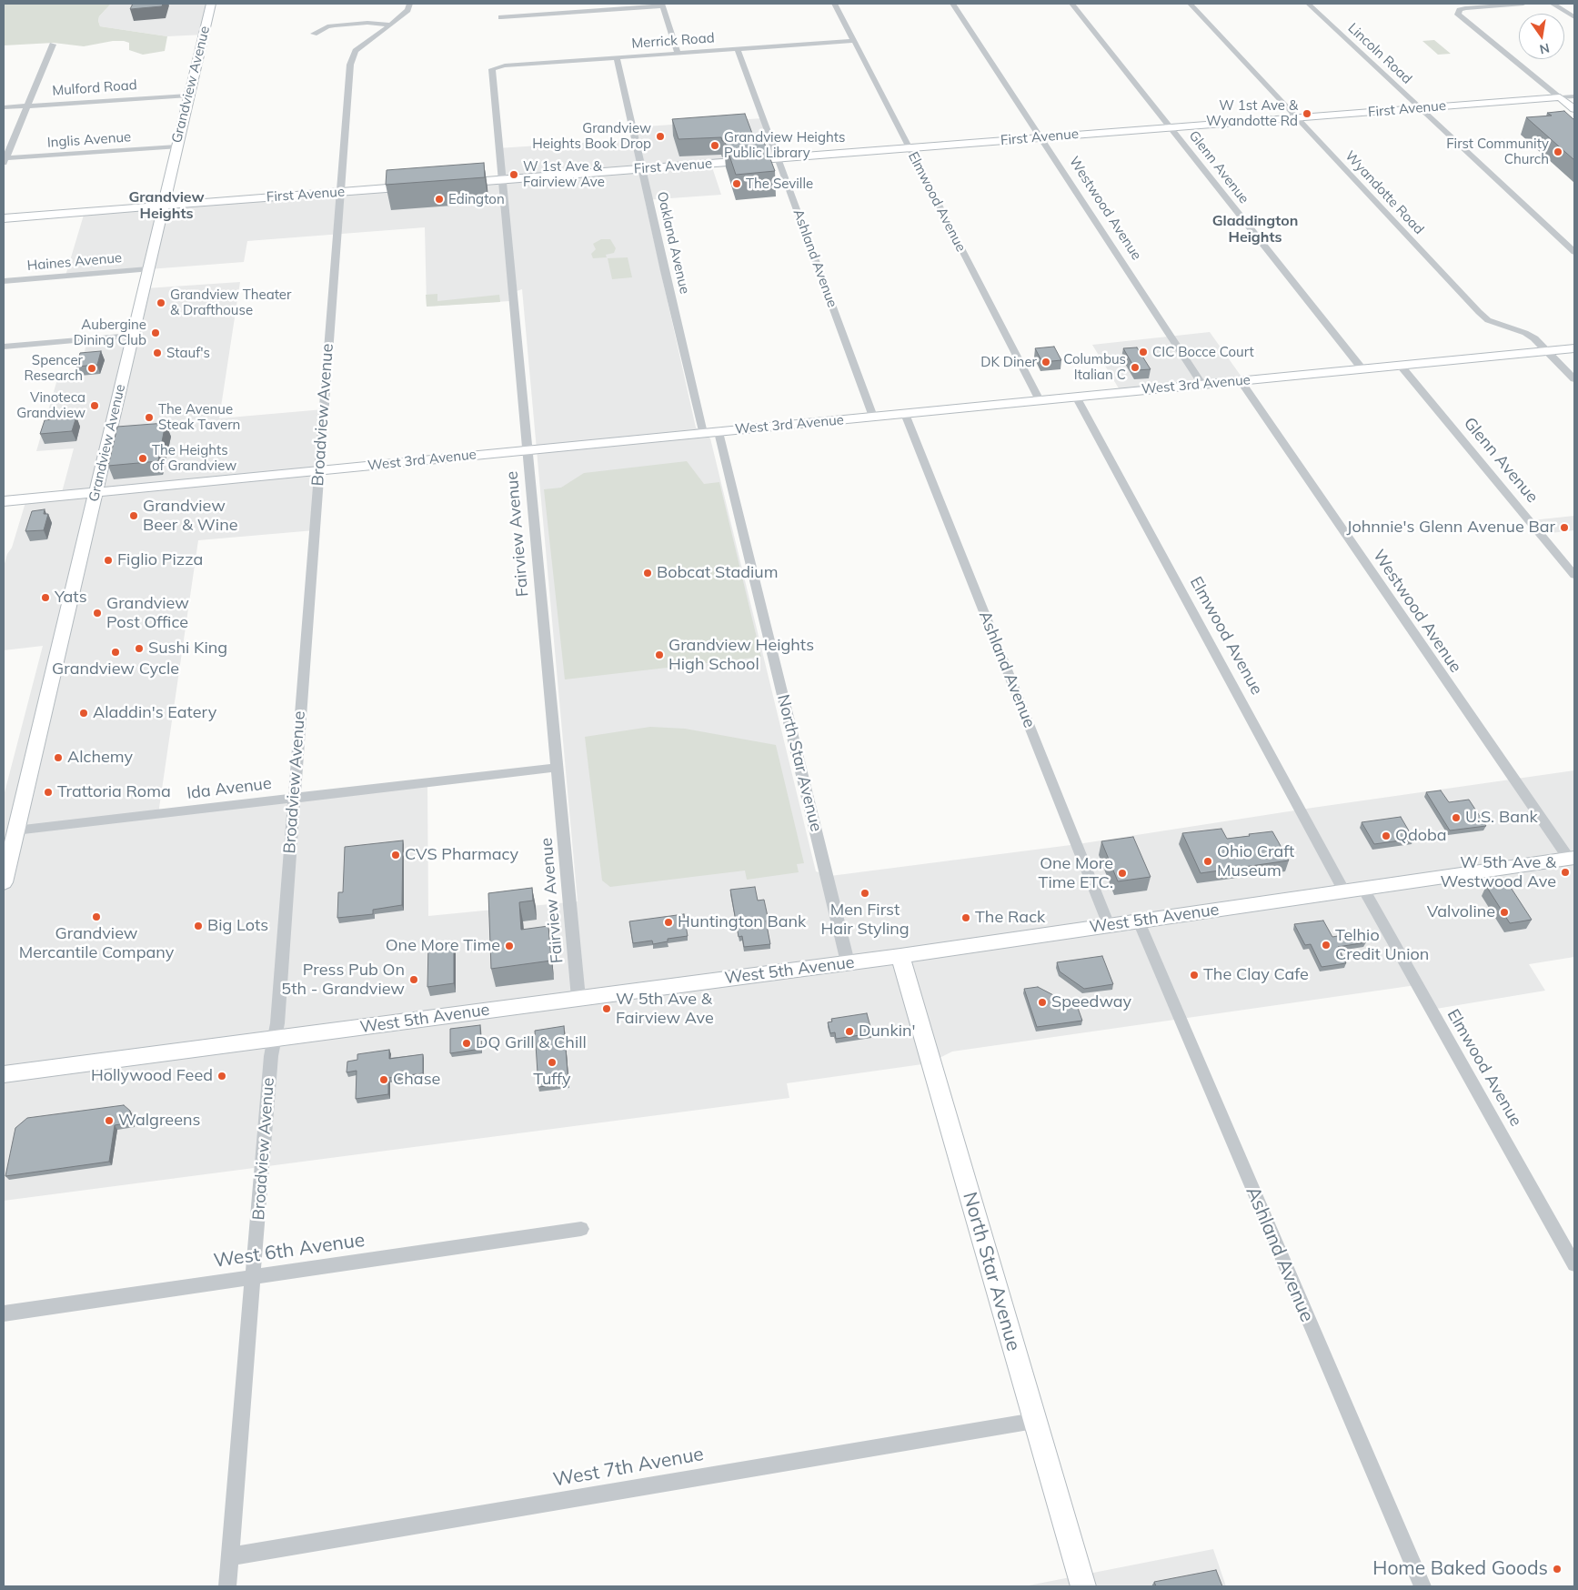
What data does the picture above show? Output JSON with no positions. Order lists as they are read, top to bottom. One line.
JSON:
{"streets":{"street":["Merrick Road","Lincoln Road","Grandview Avenue","Mulford Road","First Avenue","Inglis Avenue","Glenn Avenue","Wyandotte Road","Elmwood Avenue","Westwood Avenue","Oakland Avenue","Ashland Avenue","Haines Avenue","West 3rd Avenue","Broadview Avenue","Fairview Avenue","North Star Avenue","Ida Avenue","West 5th Avenue","West 6th Avenue","West 7th Avenue"]},"crossings":[["Merrick Road","Elmwood Avenue"],["Merrick Road","Oakland Avenue"],["Merrick Road","Ashland Avenue"],["Merrick Road","Fairview Avenue"],["Lincoln Road","First Avenue"],["Grandview Avenue","Mulford Road"],["Grandview Avenue","First Avenue"],["Grandview Avenue","Inglis Avenue"],["Grandview Avenue","Haines Avenue"],["Grandview Avenue","West 3rd Avenue"],["Grandview Avenue","Ida Avenue"],["First Avenue","Glenn Avenue"],["First Avenue","Wyandotte Road"],["First Avenue","Elmwood Avenue"],["First Avenue","Westwood Avenue"],["First Avenue","Oakland Avenue"],["First Avenue","Ashland Avenue"],["First Avenue","Broadview Avenue"],["First Avenue","Fairview Avenue"],["Glenn Avenue","West 3rd Avenue"],["Wyandotte Road","West 3rd Avenue"],["Elmwood Avenue","West 3rd Avenue"],["Elmwood Avenue","West 5th Avenue"],["Westwood Avenue","West 3rd Avenue"],["Westwood Avenue","West 5th Avenue"],["Oakland Avenue","West 3rd Avenue"],["Ashland Avenue","West 3rd Avenue"],["Ashland Avenue","West 5th Avenue"],["West 3rd Avenue","Broadview Avenue"],["West 3rd Avenue","Fairview Avenue"],["West 3rd Avenue","North Star Avenue"],["Broadview Avenue","Ida Avenue"],["Broadview Avenue","West 5th Avenue"],["Broadview Avenue","West 6th Avenue"],["Broadview Avenue","West 7th Avenue"],["Fairview Avenue","Ida Avenue"],["Fairview Avenue","West 5th Avenue"],["North Star Avenue","West 5th Avenue"],["North Star Avenue","West 7th Avenue"]],"districts":["Grandview Heights","Gladdington Heights"],"places":["W 1st Ave & Wyandotte Rd","Grandview Heights Book Drop","Grandview Heights Public Library","First Community Church","W 1st Ave & Fairview Ave","The Seville","Edington","Grandview Theater & Drafthouse","Aubergine Dining Club","CIC Bocce Court","Stauf's","DK Diner","Columbus Italian C","Spencer Research","Vinoteca Grandview","The Avenue Steak Tavern","The Heights of Grandview","Grandview Beer & Wine","Johnnie's Glenn Avenue Bar","Figlio Pizza","Bobcat Stadium","Yats","Grandview Post Office","Sushi King","Grandview Cycle","Grandview Heights High School","Aladdin's Eatery","Alchemy","Trattoria Roma","U.S. Bank","Qdoba","CVS Pharmacy","Ohio Craft Museum","W 5th Ave & Westwood Ave","One More Time ETC.","Men First Hair Styling","Valvoline","Grandview Mercantile Company","The Rack","Huntington Bank","Big Lots","Telhio Credit Union","One More Time","The Clay Cafe","Press Pub On 5th - Grandview","Speedway","W 5th Ave & Fairview Ave","Dunkin'","DQ Grill & Chill","Tuffy","Hollywood Feed","Chase","Walgreens","Home Baked Goods"],"north":"bottom"}
